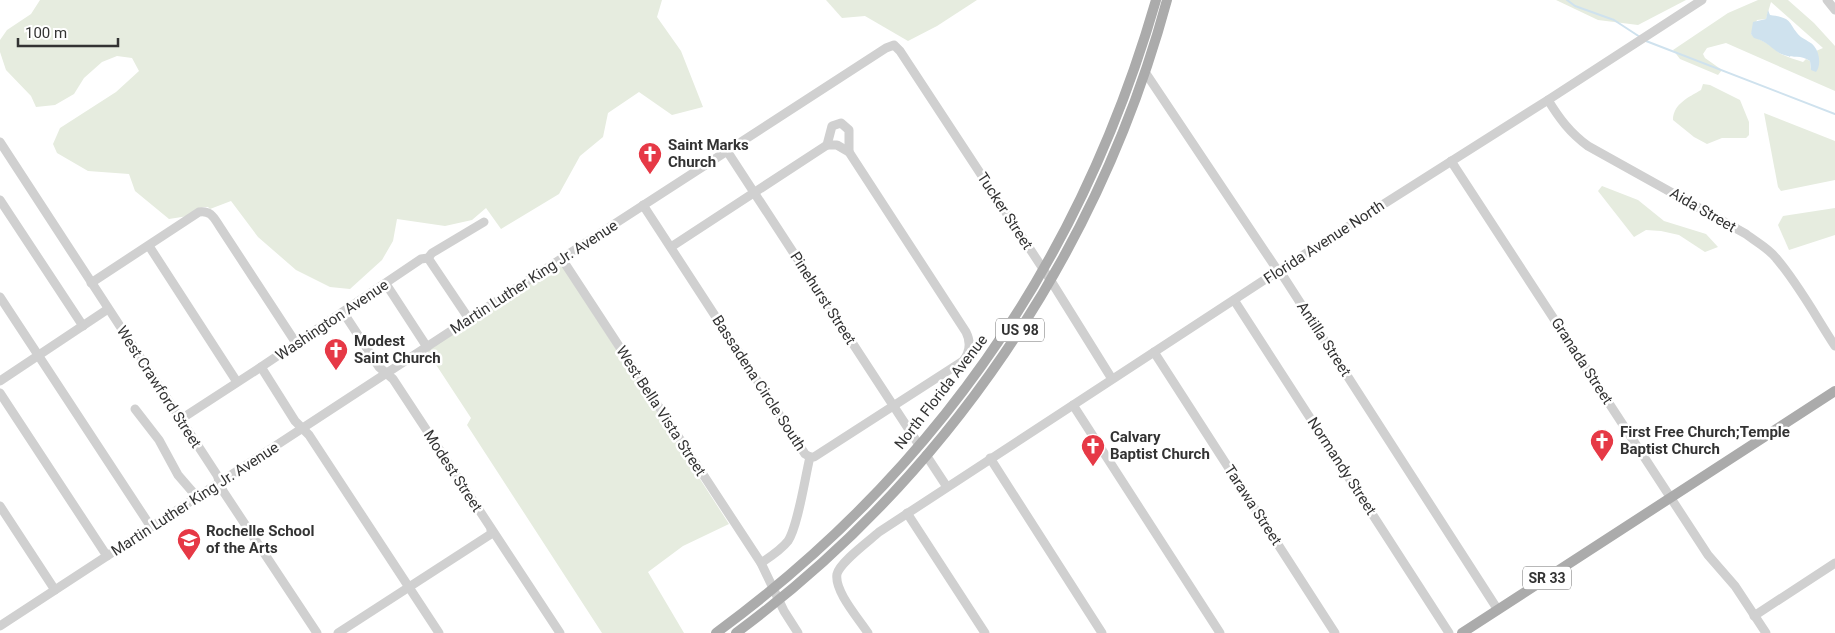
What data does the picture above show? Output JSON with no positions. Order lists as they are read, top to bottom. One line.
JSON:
{"streets":{"main road":["US 98","North Florida Avenue","SR 33"],"street":["Aida Street","Tucker Street","Florida Avenue North","Martin Luther King Jr. Avenue","Pinehurst Street","Washington Avenue","Antilla Street","Granada Street","Bassadena Circle South","West Crawford Street","West Bella Vista Street","Normandy Street","Modest Street","Tarawa Street"]},"crossings":[["Aida Street","Florida Avenue North"],["Tucker Street","Florida Avenue North"],["Tucker Street","Martin Luther King Jr. Avenue"],["Tucker Street","North Florida Avenue"],["Florida Avenue North","Antilla Street"],["Florida Avenue North","Granada Street"],["Florida Avenue North","Normandy Street"],["Florida Avenue North","Tarawa Street"],["Martin Luther King Jr. Avenue","Pinehurst Street"],["Martin Luther King Jr. Avenue","Bassadena Circle South"],["Martin Luther King Jr. Avenue","West Crawford Street"],["Martin Luther King Jr. Avenue","West Bella Vista Street"],["Martin Luther King Jr. Avenue","Modest Street"],["Pinehurst Street","North Florida Avenue"],["Washington Avenue","West Crawford Street"],["Washington Avenue","Modest Street"],["Antilla Street","North Florida Avenue"],["Antilla Street","SR 33"],["Granada Street","SR 33"],["Bassadena Circle South","West Bella Vista Street"],["North Florida Avenue","West Bella Vista Street"]],"places":{"church":["Saint Marks Church","Modest Saint Church","First Free Church;Temple Baptist Church","Calvary Baptist Church"],"school or university":["Rochelle School of the Arts"]},"scale_bar":"100 m"}
